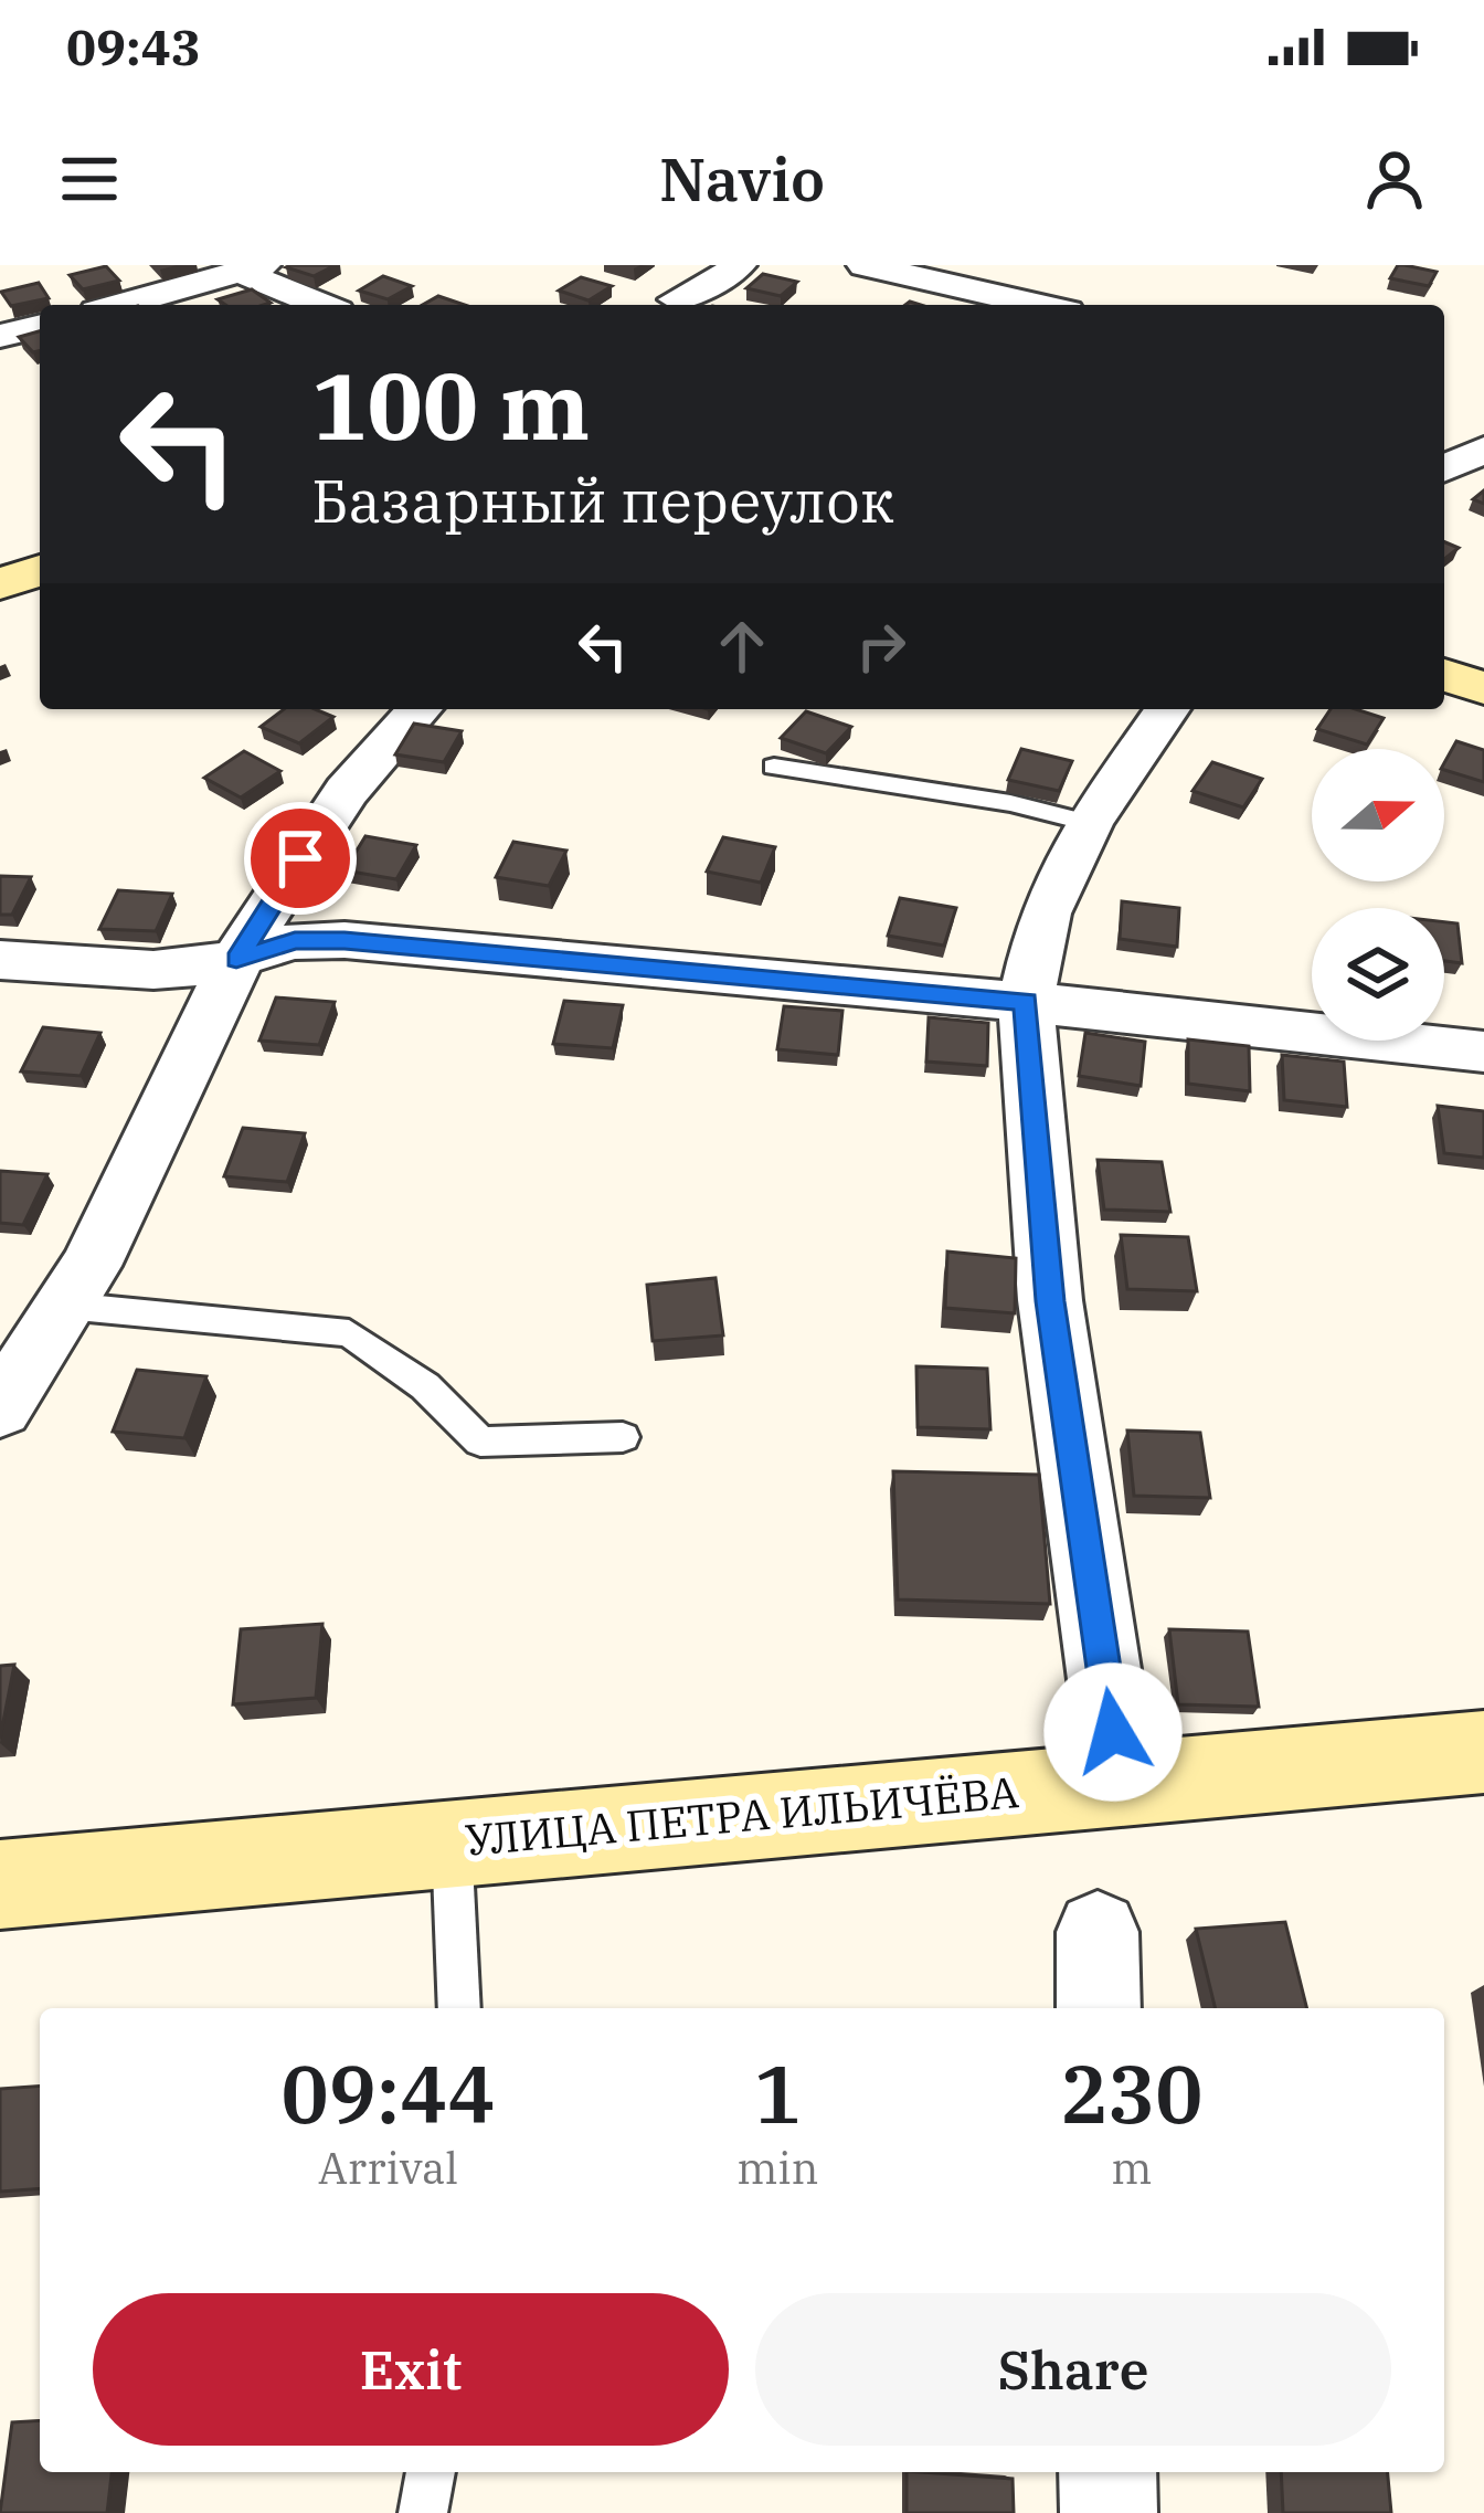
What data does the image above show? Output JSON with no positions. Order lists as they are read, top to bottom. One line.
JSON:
{"streets":{"main road":["УЛИЦА ПЕТРА ИЛЬИЧЁВА"]},"north":"right","page":{"status":"09:43","header":"Navio","turn":["100 m","Базарный переулок"],"eta":["09:44","Arrival","1","min","230","m"],"buttons":["Exit","Share"]}}
